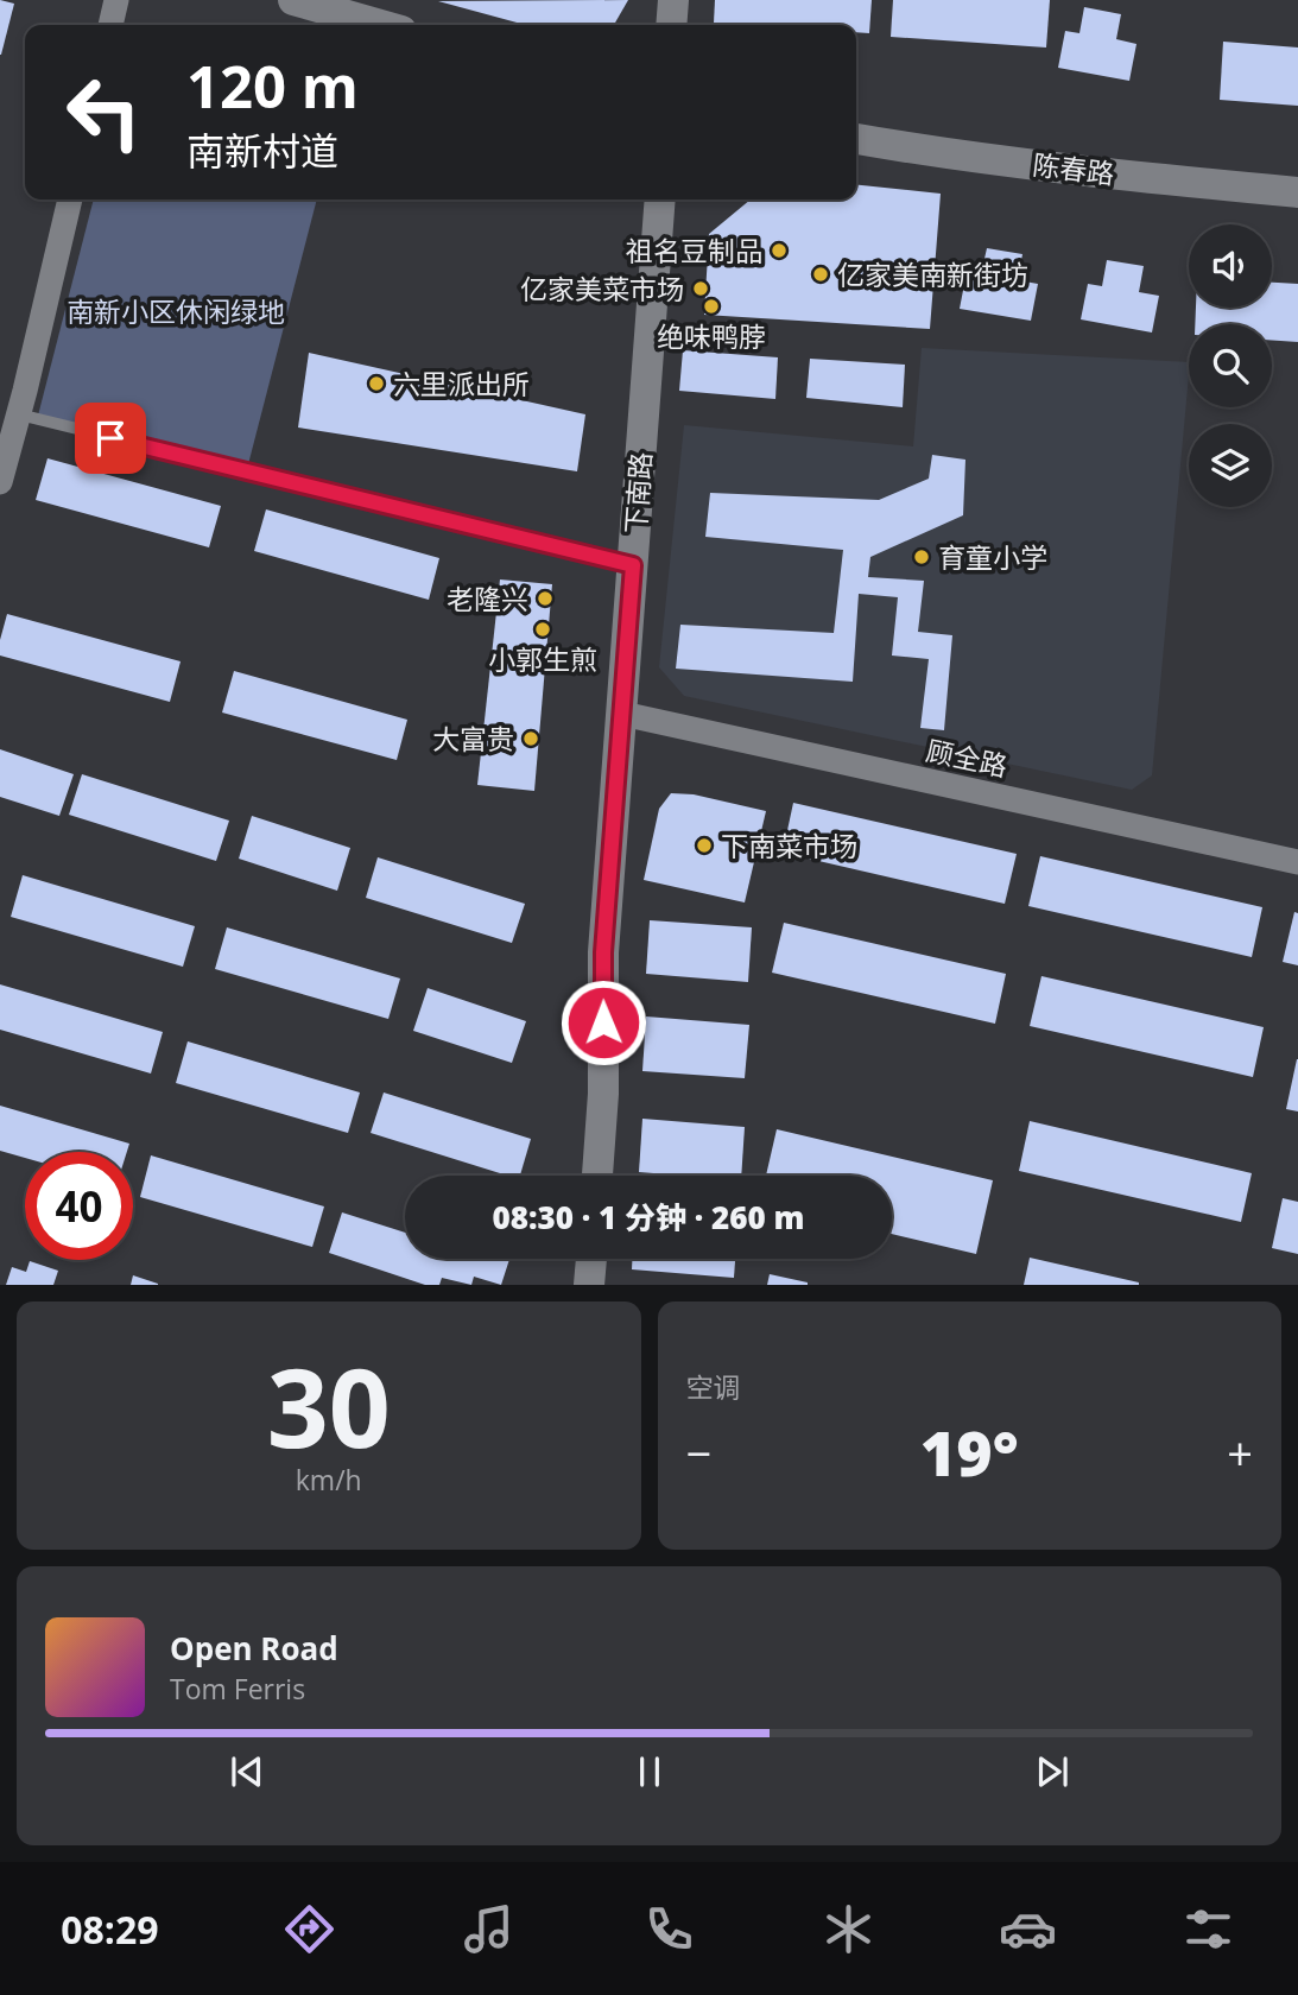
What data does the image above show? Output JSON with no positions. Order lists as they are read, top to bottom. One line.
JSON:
{"streets":{"street":["陈春路","下南路","顾全路"]},"crossings":[["下南路","顾全路"]],"parks":["南新小区休闲绿地"],"places":["祖名豆制品","亿家美南新街坊","亿家美菜市场","绝味鸭脖","六里派出所","育童小学","老隆兴","小郭生煎","大富贵","下南菜市场"],"page":{"turn":["120 m","南新村道"],"limit":"40","trip":"08:30 · 1 分钟 · 260 m","tile":[["30","km/h"],"空调"],"heat":["−","19°","+"],"song":["Open Road","Tom Ferris"],"tabs":"08:29"}}
